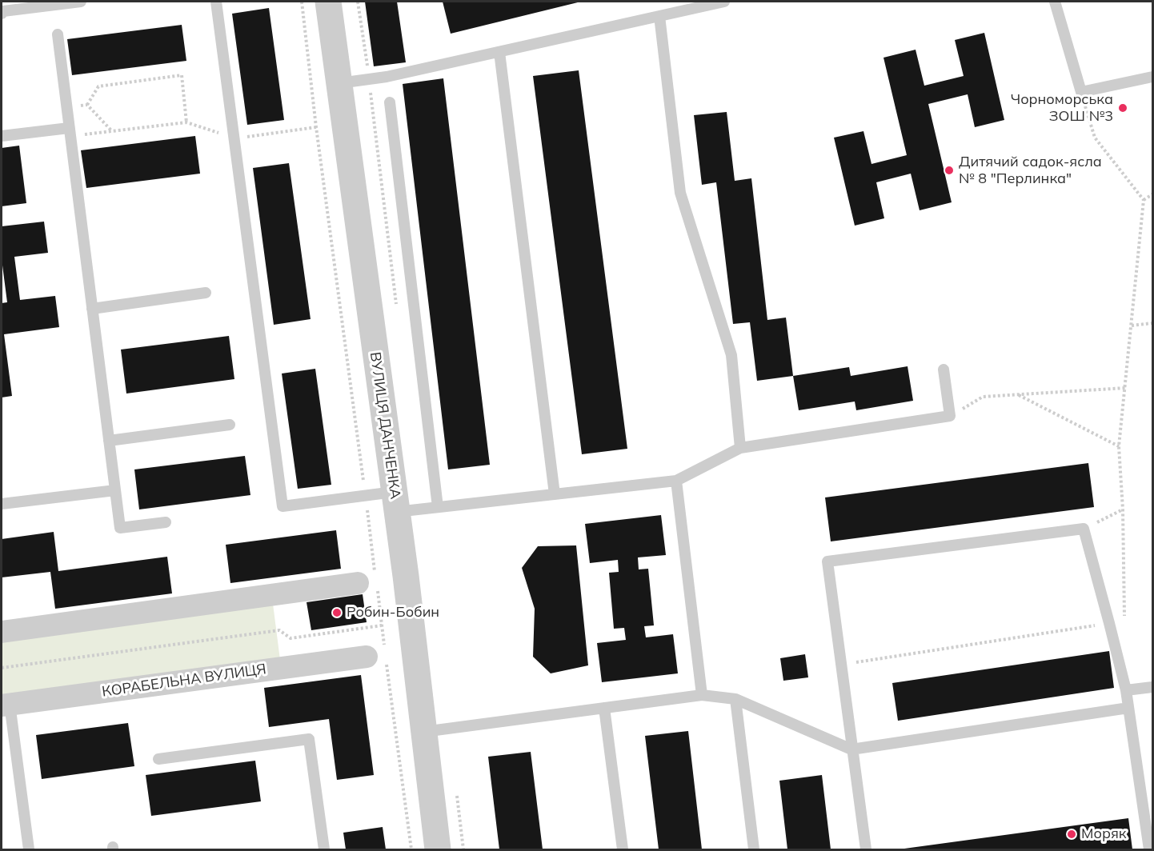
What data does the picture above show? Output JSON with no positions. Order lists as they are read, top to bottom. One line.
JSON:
{"streets":{"street":["ВУЛИЦЯ ДАНЧЕНКА","КОРАБЕЛЬНА ВУЛИЦЯ"]},"places":["Чорноморська ЗОШ №3","Дитячий садок-ясла № 8 \"Перлинка\"","Робин-Бобин","Моряк"]}
